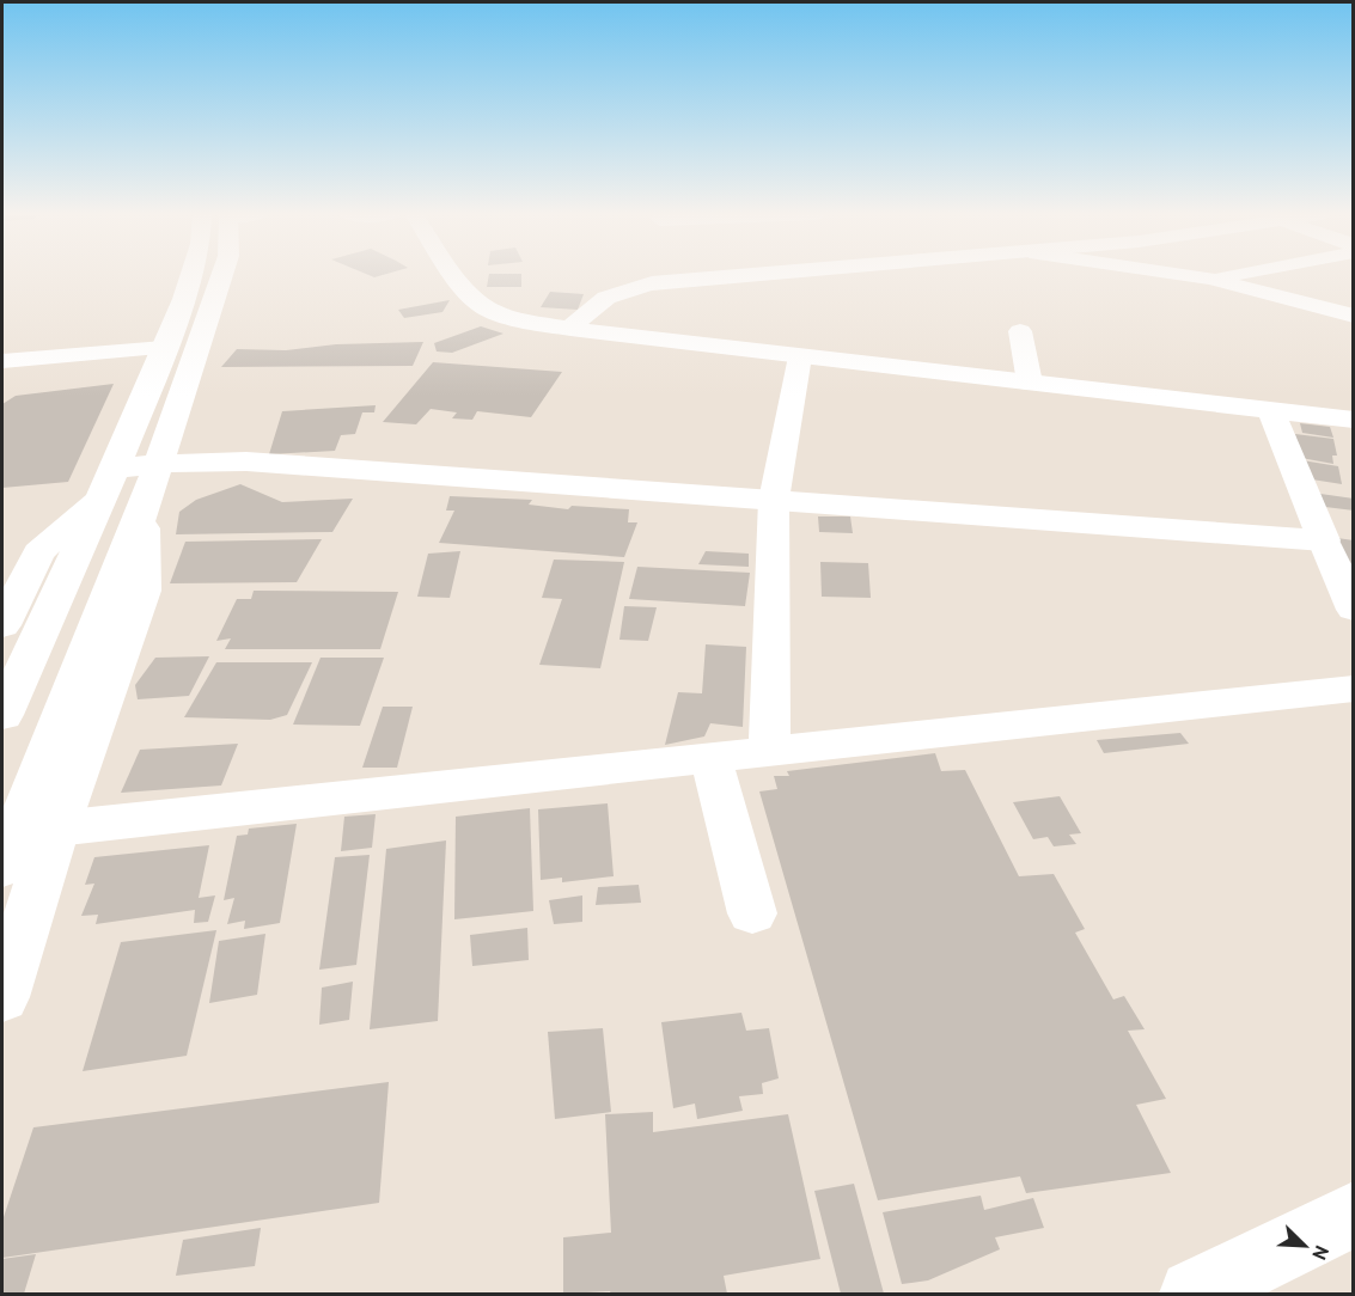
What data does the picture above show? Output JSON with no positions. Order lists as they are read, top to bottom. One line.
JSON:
{"north":"bottom right"}
